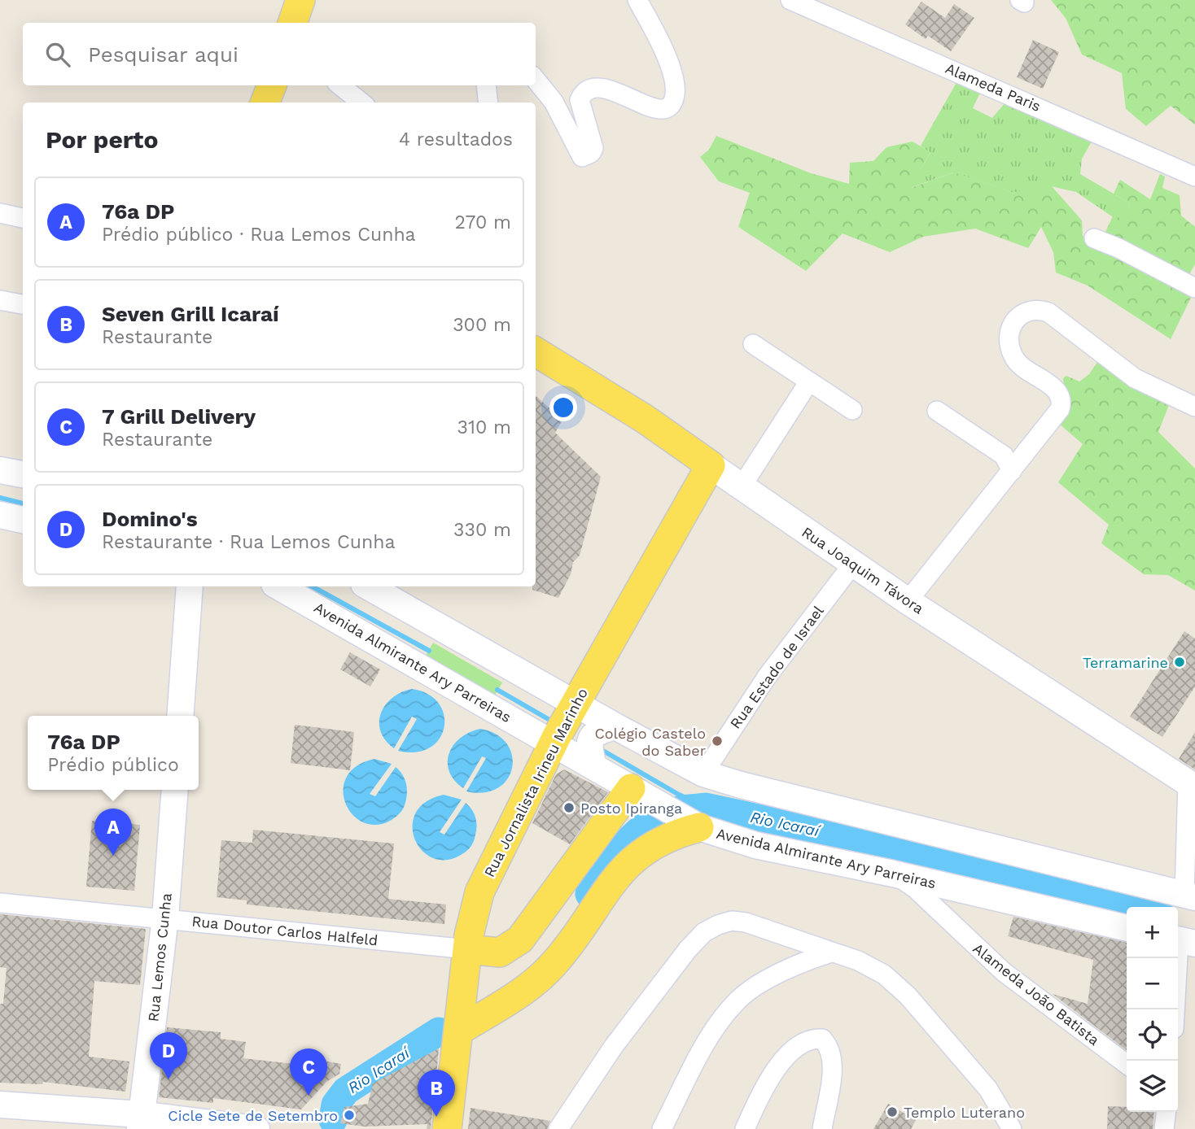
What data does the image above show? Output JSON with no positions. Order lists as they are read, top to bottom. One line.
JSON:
{"streets":{"main road":["Rua Joaquim Távora","Avenida Almirante Ary Parreiras","Rua Jornalista Irineu Marinho","Rua Lemos Cunha"],"street":["Alameda Paris","Rua Estado de Israel","Rua Doutor Carlos Halfeld","Alameda João Batista"]},"crossings":[["Rua Joaquim Távora","Rua Estado de Israel"],["Rua Joaquim Távora","Rua Jornalista Irineu Marinho"],["Avenida Almirante Ary Parreiras","Rua Estado de Israel"],["Avenida Almirante Ary Parreiras","Rua Jornalista Irineu Marinho"],["Avenida Almirante Ary Parreiras","Alameda João Batista"],["Rua Jornalista Irineu Marinho","Rua Doutor Carlos Halfeld"],["Rua Doutor Carlos Halfeld","Rua Lemos Cunha"]],"water":["Rio Icaraí"],"places":["Terramarine","Colégio Castelo do Saber","Posto Ipiranga","Templo Luterano","Cicle Sete de Setembro"],"page":{"search":"Pesquisar aqui","heading":["Por perto","4 resultados"],"list":[{"mark":"A","name":"76a DP","note":"Prédio público · Rua Lemos Cunha","value":"270 m"},{"mark":"B","name":"Seven Grill Icaraí","note":"Restaurante","value":"300 m"},{"mark":"C","name":"7 Grill Delivery","note":"Restaurante","value":"310 m"},{"mark":"D","name":"Domino's","note":"Restaurante · Rua Lemos Cunha","value":"330 m"}],"popup":["76a DP","Prédio público"],"pins":["A","D","C","B"],"map_buttons":["+","−"]}}
